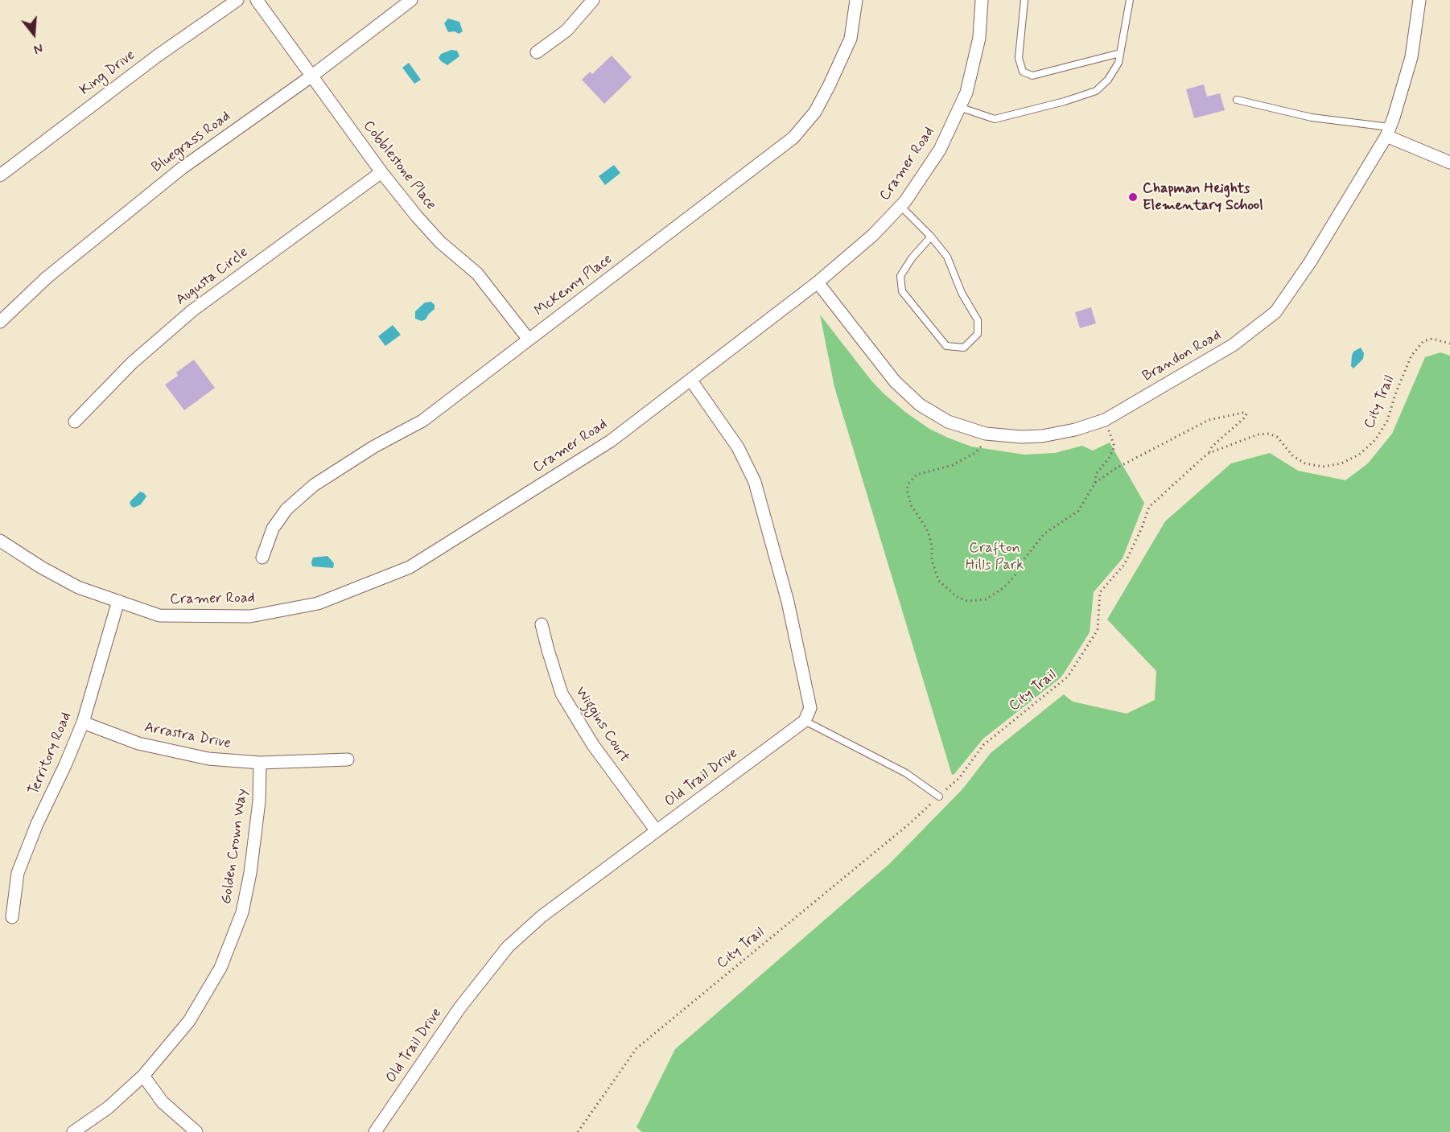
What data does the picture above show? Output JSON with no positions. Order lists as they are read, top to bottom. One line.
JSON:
{"streets":{"street":["King Drive","Bluegrass Road","Cramer Road","Cobblestone Place","Augusta Circle","McKenny Place","Brandon Road","Wiggins Court","Arrastra Drive","Territory Road","Old Trail Drive","Golden Crown Way"],"path":["City Trail"]},"crossings":[["Bluegrass Road","Cobblestone Place"],["Cramer Road","Brandon Road"],["Cramer Road","Territory Road"],["Cobblestone Place","Augusta Circle"],["Cobblestone Place","McKenny Place"],["Wiggins Court","Old Trail Drive"],["Arrastra Drive","Territory Road"],["Arrastra Drive","Golden Crown Way"]],"parks":["Crafton Hills Park"],"places":["Chapman Heights Elementary School"],"north":"bottom"}
